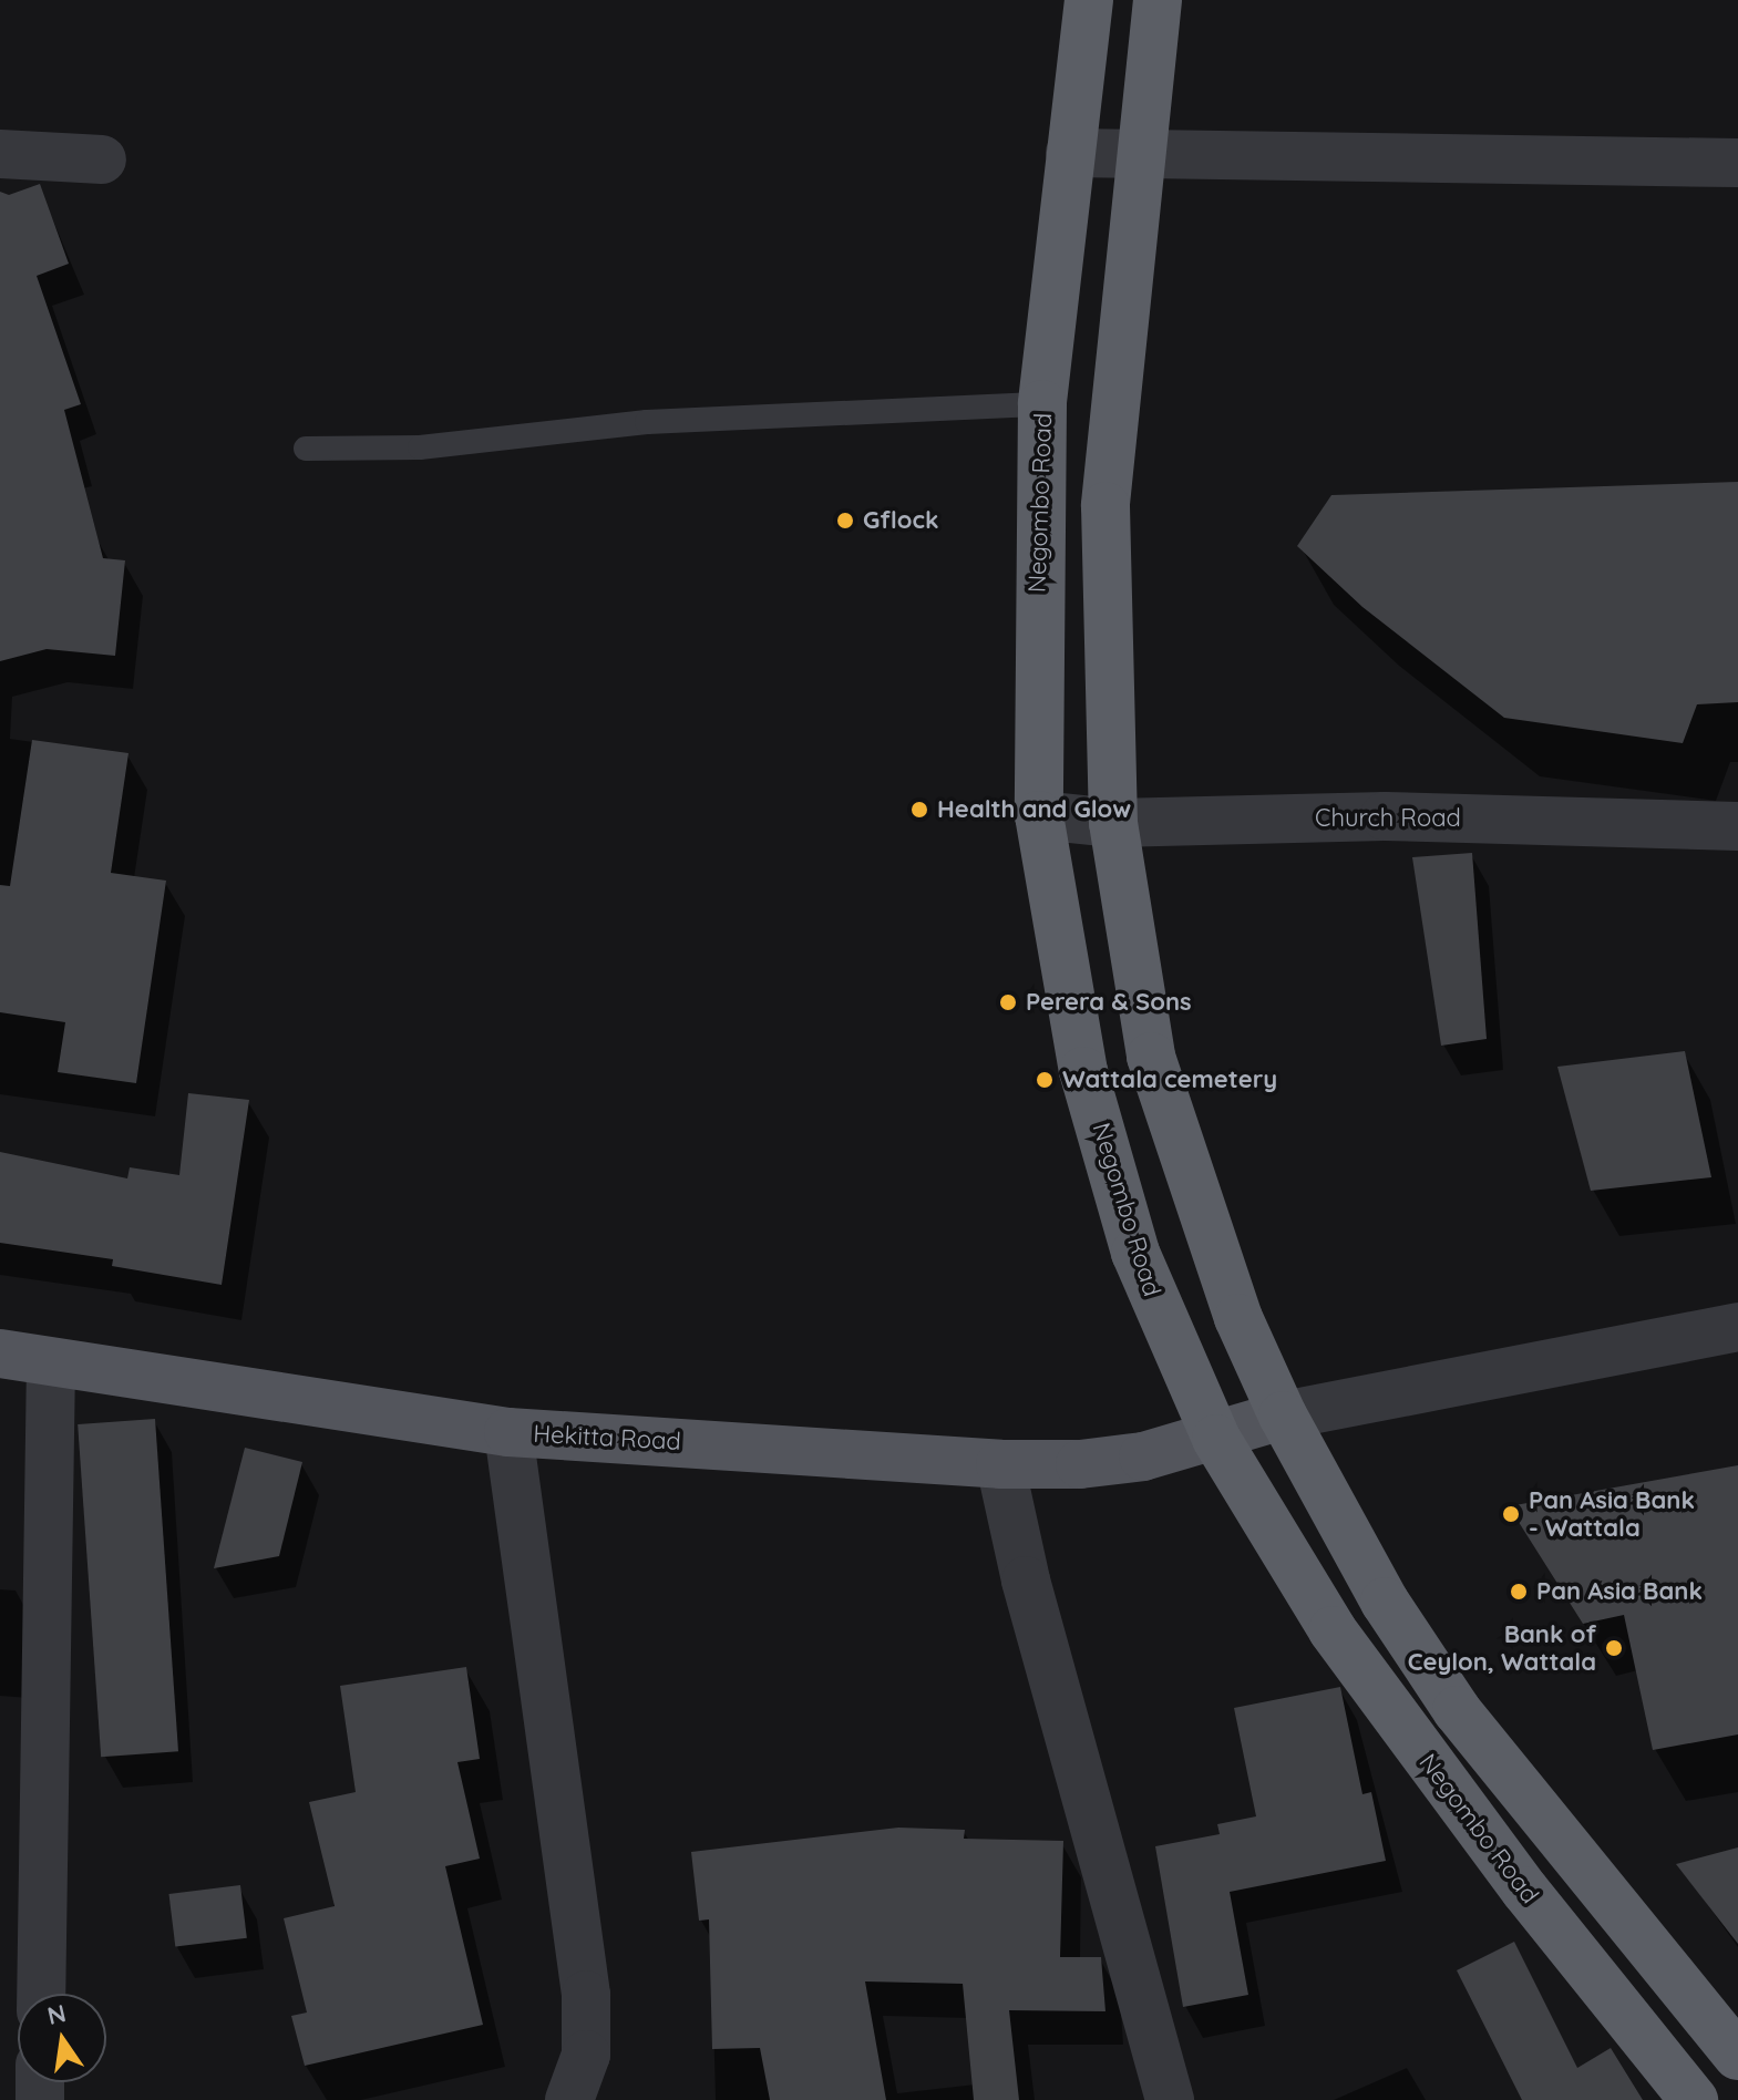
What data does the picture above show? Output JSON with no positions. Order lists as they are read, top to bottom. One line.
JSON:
{"streets":{"highway":["Negombo Road"],"main road":["Hekitta Road"],"street":["Church Road"]},"crossings":[["Negombo Road","Church Road"],["Negombo Road","Hekitta Road"]],"places":["Gflock","Health and Glow","Perera & Sons","Wattala cemetery","Pan Asia Bank - Wattala","Pan Asia Bank","Bank of Ceylon, Wattala"],"north":"top"}
